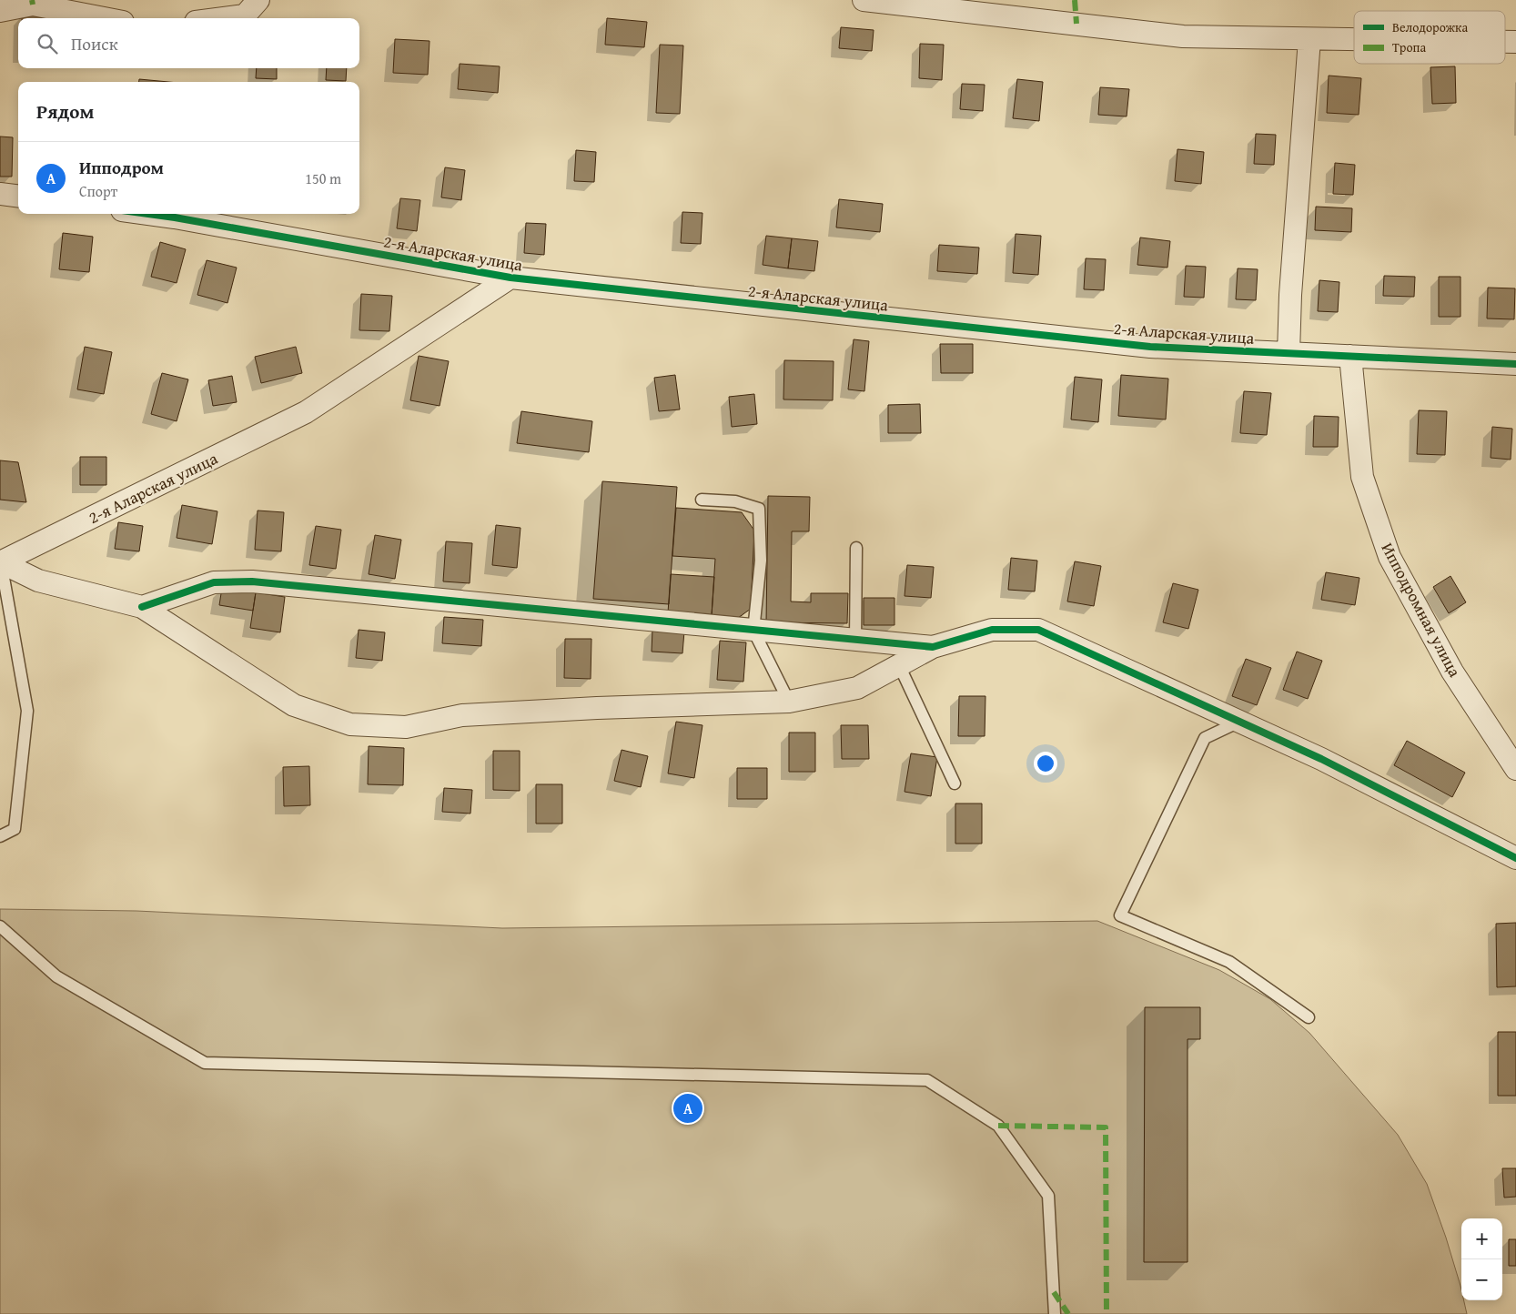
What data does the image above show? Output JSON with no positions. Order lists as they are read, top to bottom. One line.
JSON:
{"streets":{"street":["2-я Аларская улица","Ипподромная улица"]},"crossings":[["2-я Аларская улица","Ипподромная улица"]],"legend":["Велодорожка","Тропа"],"page":{"search":"Поиск","heading":"Рядом","list":[{"mark":"A","name":"Ипподром","note":"Спорт","value":"150 m"}],"pins":"A","map_buttons":["+","−"]}}
